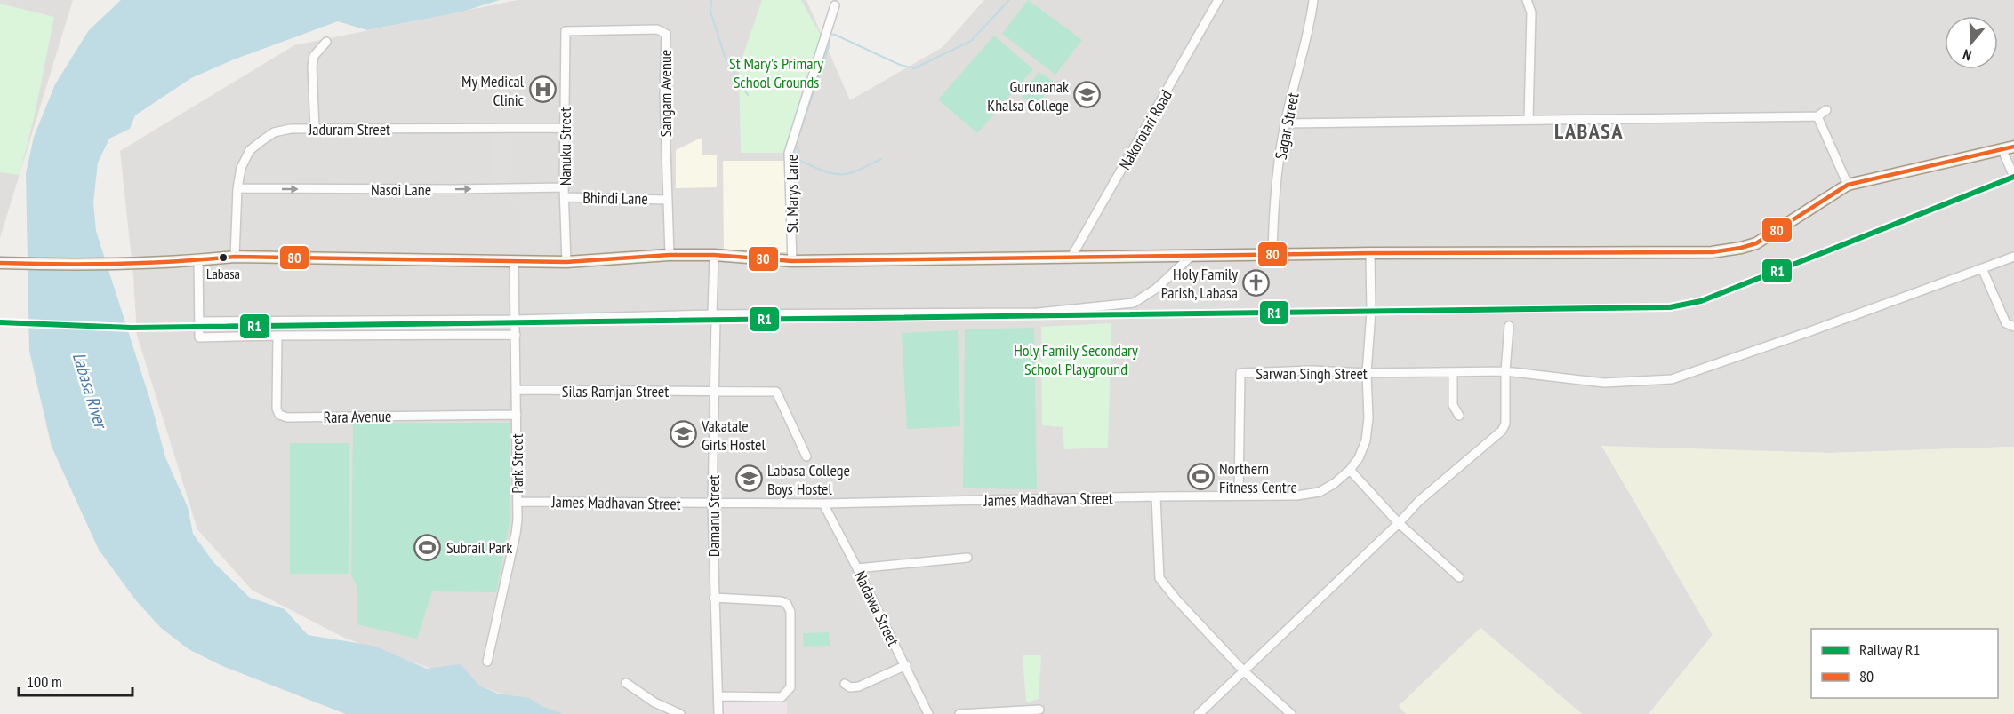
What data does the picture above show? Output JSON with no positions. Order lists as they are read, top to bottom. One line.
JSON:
{"streets":{"street":["Sangam Avenue","Sagar Street","Jaduram Street","Nakorotari Road","Nanuku Street","Nasoi Lane","St. Marys Lane","Bhindi Lane","Sarwan Singh Street","Silas Ramjan Street","Rara Avenue","Park Street","James Madhavan Street","Damanu Street","Nadawa Street"]},"crossings":[["Sangam Avenue","Nanuku Street"],["Sangam Avenue","Bhindi Lane"],["Jaduram Street","Nanuku Street"],["Jaduram Street","Nasoi Lane"],["Nanuku Street","Nasoi Lane"],["Nanuku Street","Bhindi Lane"],["Sarwan Singh Street","James Madhavan Street"],["Silas Ramjan Street","Park Street"],["Silas Ramjan Street","Damanu Street"],["Rara Avenue","Park Street"],["Park Street","James Madhavan Street"],["James Madhavan Street","Damanu Street"],["James Madhavan Street","Nadawa Street"]],"one_way":["Nasoi Lane"],"districts":["LABASA"],"water":["Labasa River"],"parks":["St Mary's Primary School Grounds","Holy Family Secondary School Playground"],"places":{"hospital":["My Medical Clinic"],"school or university":["Gurunanak Khalsa College","Vakatale Girls Hostel","Labasa College Boys Hostel"],"other":["Labasa"],"church":["Holy Family Parish, Labasa"],"sports":["Northern Fitness Centre","Subrail Park"]},"lines":["transit line 80","rail line R1"],"legend":["Railway R1","80"],"scale_bar":"100 m","north":"bottom"}
